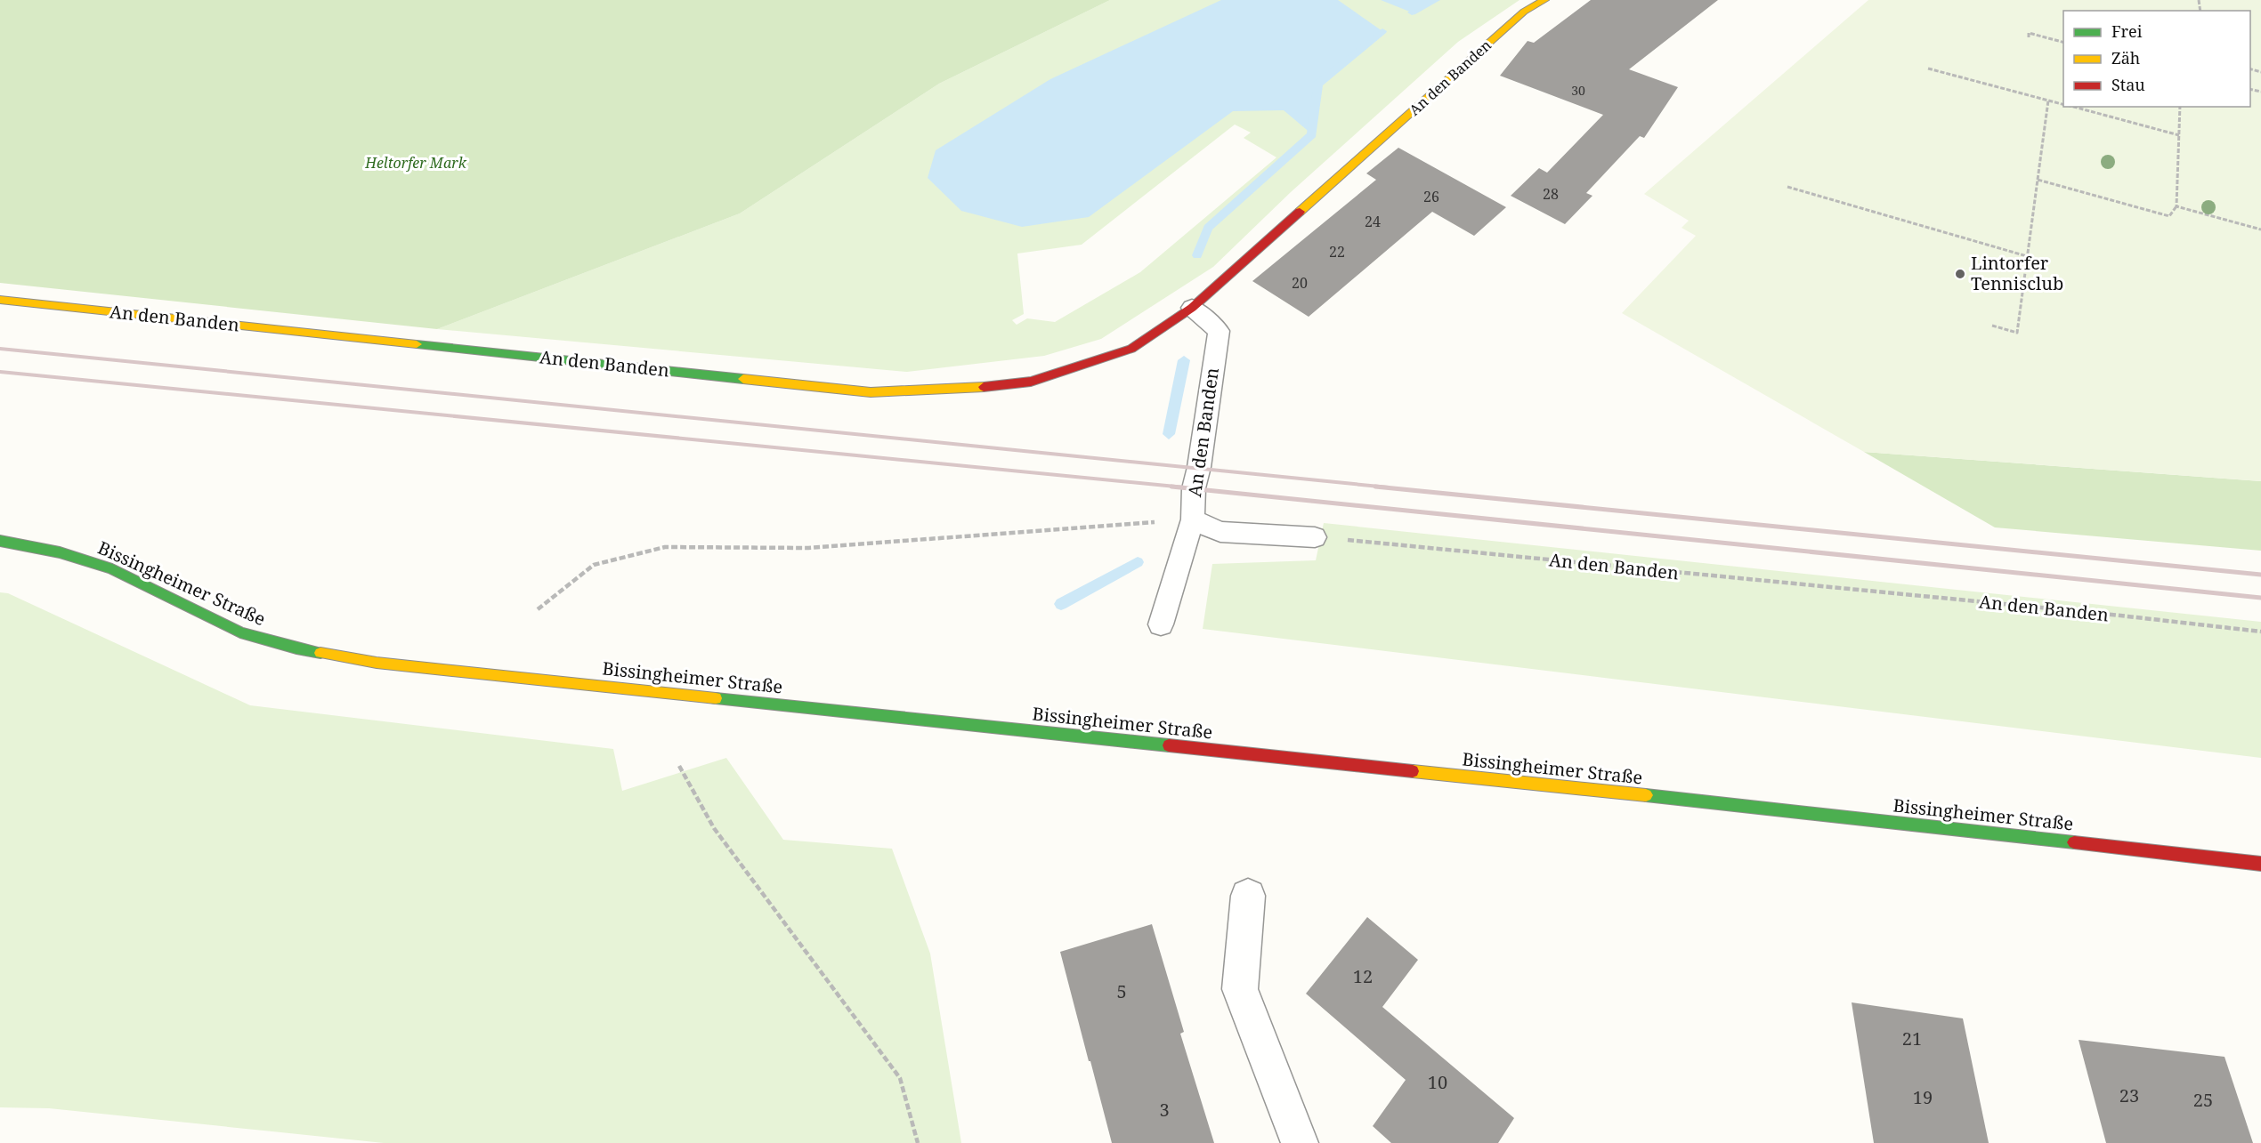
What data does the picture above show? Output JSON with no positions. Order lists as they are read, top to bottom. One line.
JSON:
{"streets":{"street":["An den Banden","Bissingheimer Straße"]},"parks":["Heltorfer Mark"],"places":["Lintorfer Tennisclub"],"house_numbers":["30","28","26","24","22","20","12","5","21","10","23","19","25","3"],"legend":["Frei","Zäh","Stau"]}
